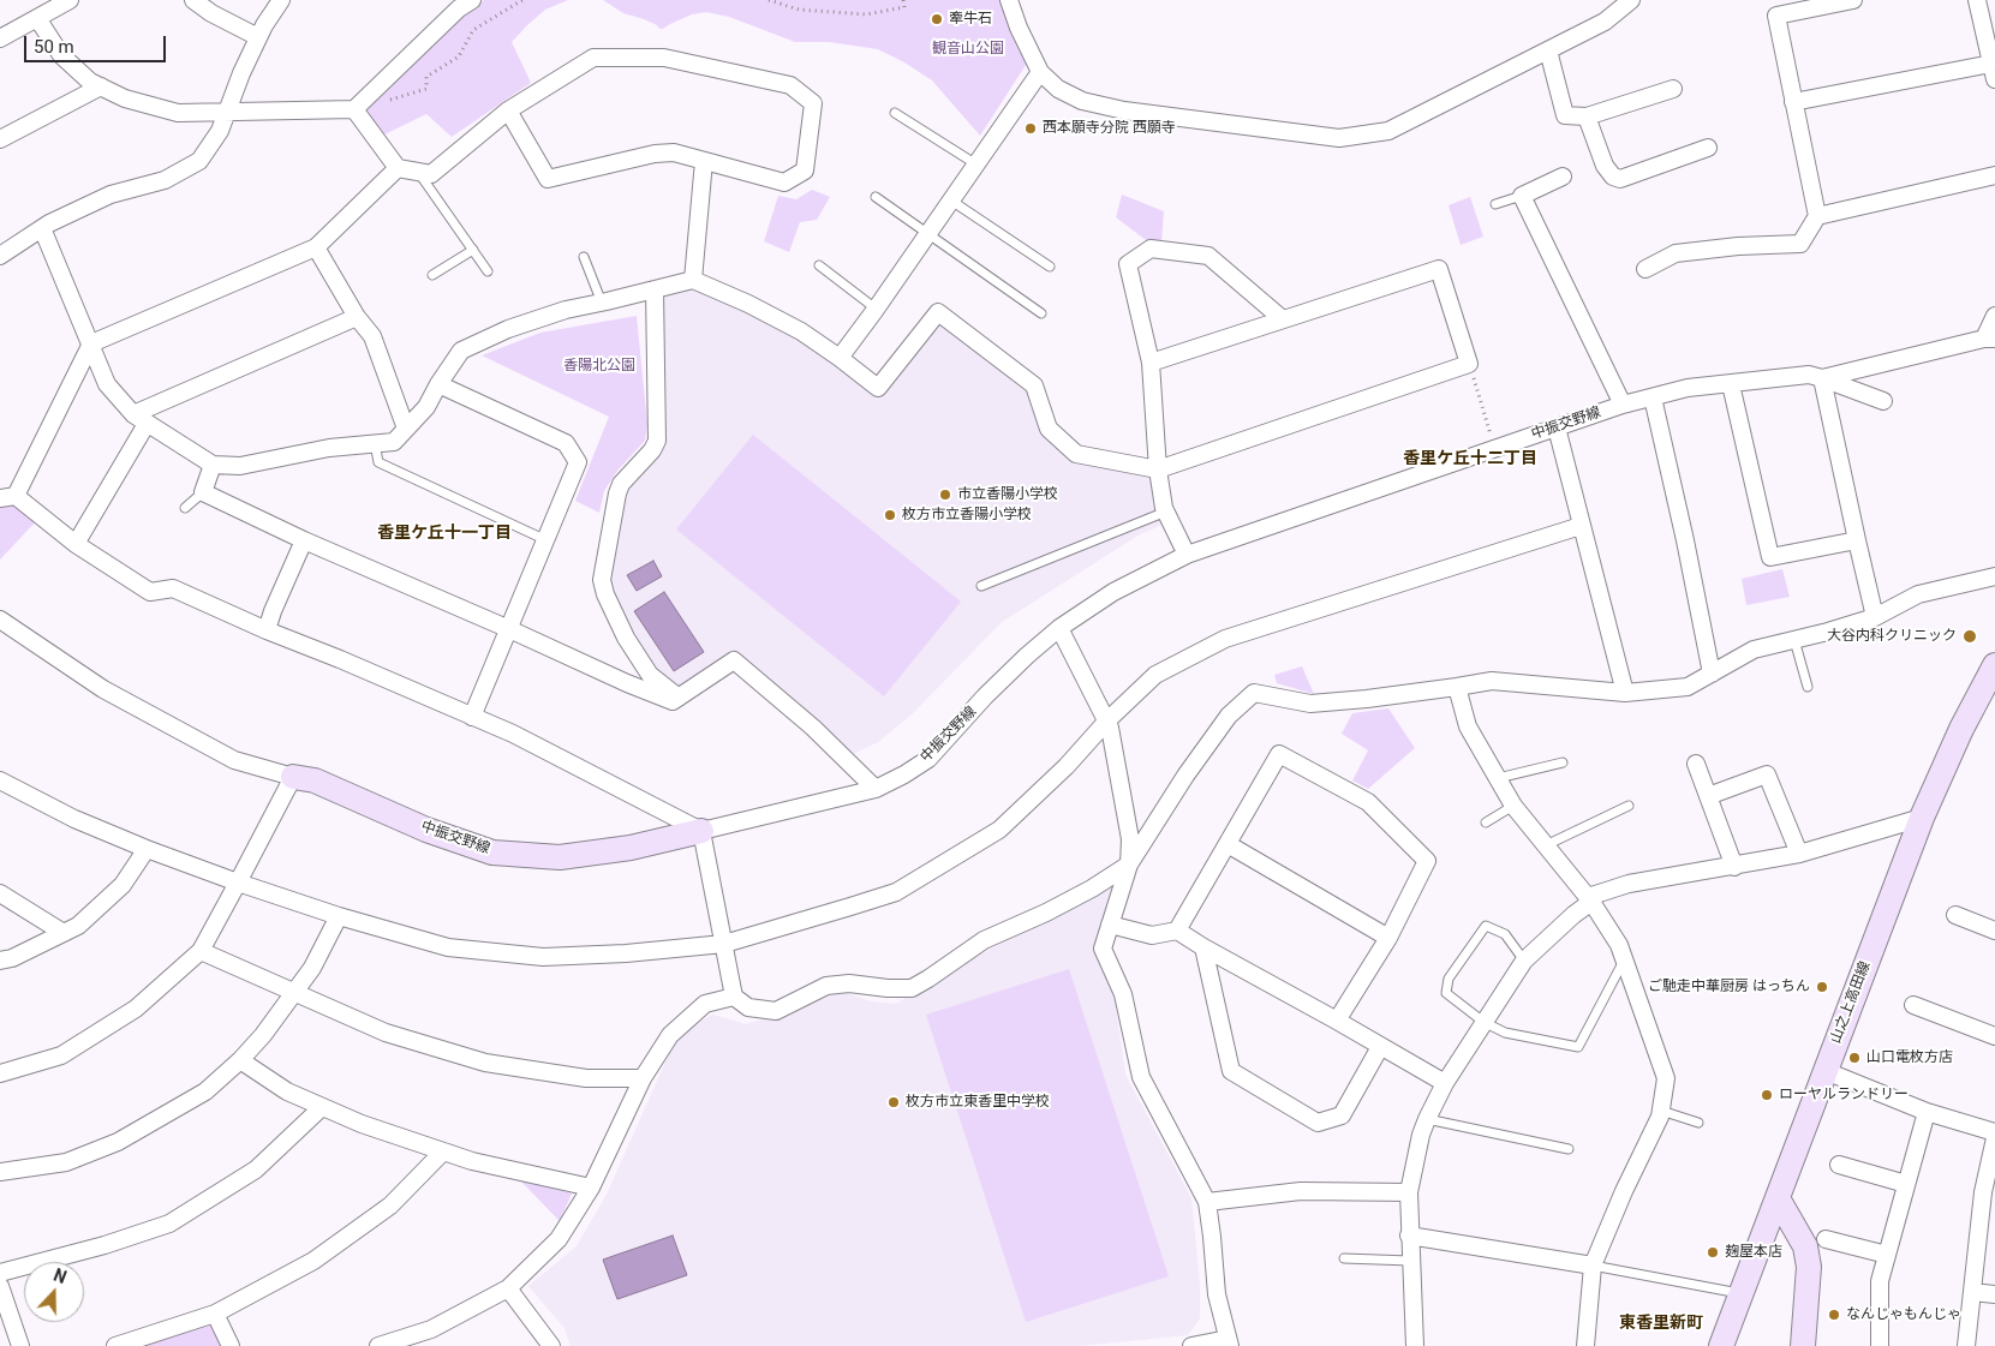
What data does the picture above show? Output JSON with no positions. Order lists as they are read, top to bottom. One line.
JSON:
{"streets":{"street":["中振交野線","山之上高田線"]},"districts":["香里ケ丘十二丁目","香里ケ丘十一丁目","東香里新町"],"parks":["観音山公園","香陽北公園"],"places":["牽牛石","西本願寺分院 西願寺","市立香陽小学校","枚方市立香陽小学校","大谷内科クリニック","ご馳走中華厨房 はっちん","山口電枚方店","ローヤルランドリー","枚方市立東香里中学校","麹屋本店","なんじゃもんじゃ"],"scale_bar":"50 m","north":"top"}
